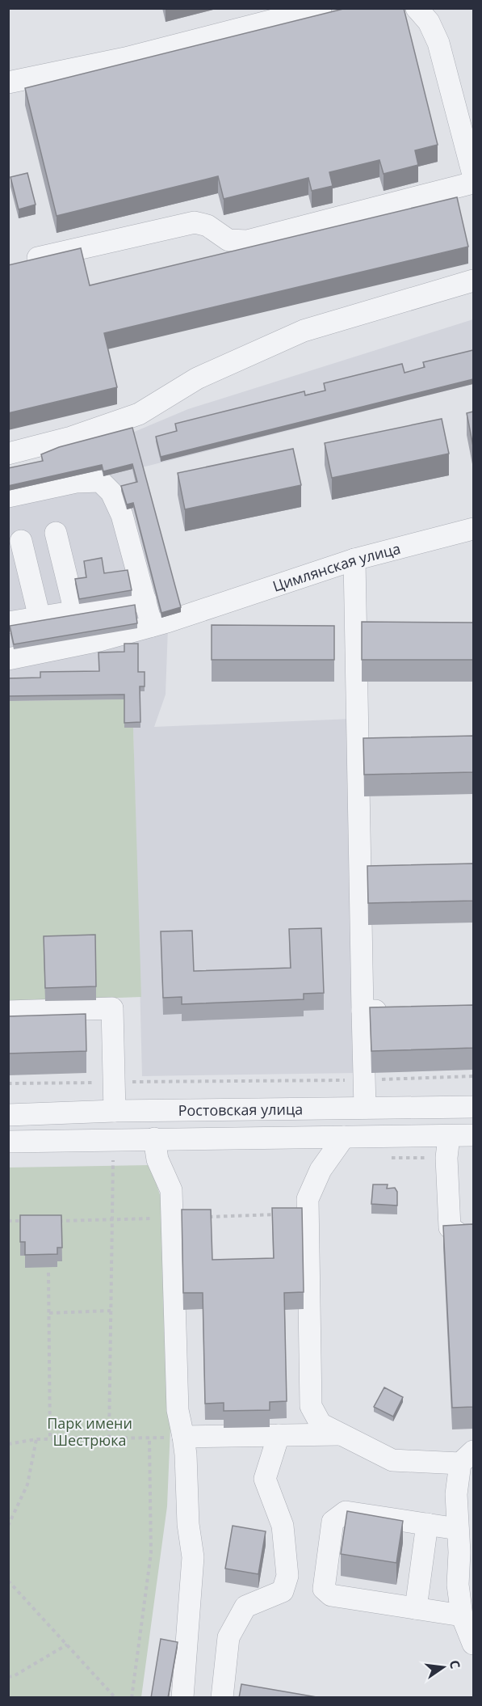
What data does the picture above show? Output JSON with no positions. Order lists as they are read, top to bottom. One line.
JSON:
{"streets":{"street":["Цимлянская улица","Ростовская улица"]},"parks":["Парк имени Шестрюка"],"north":"right"}
